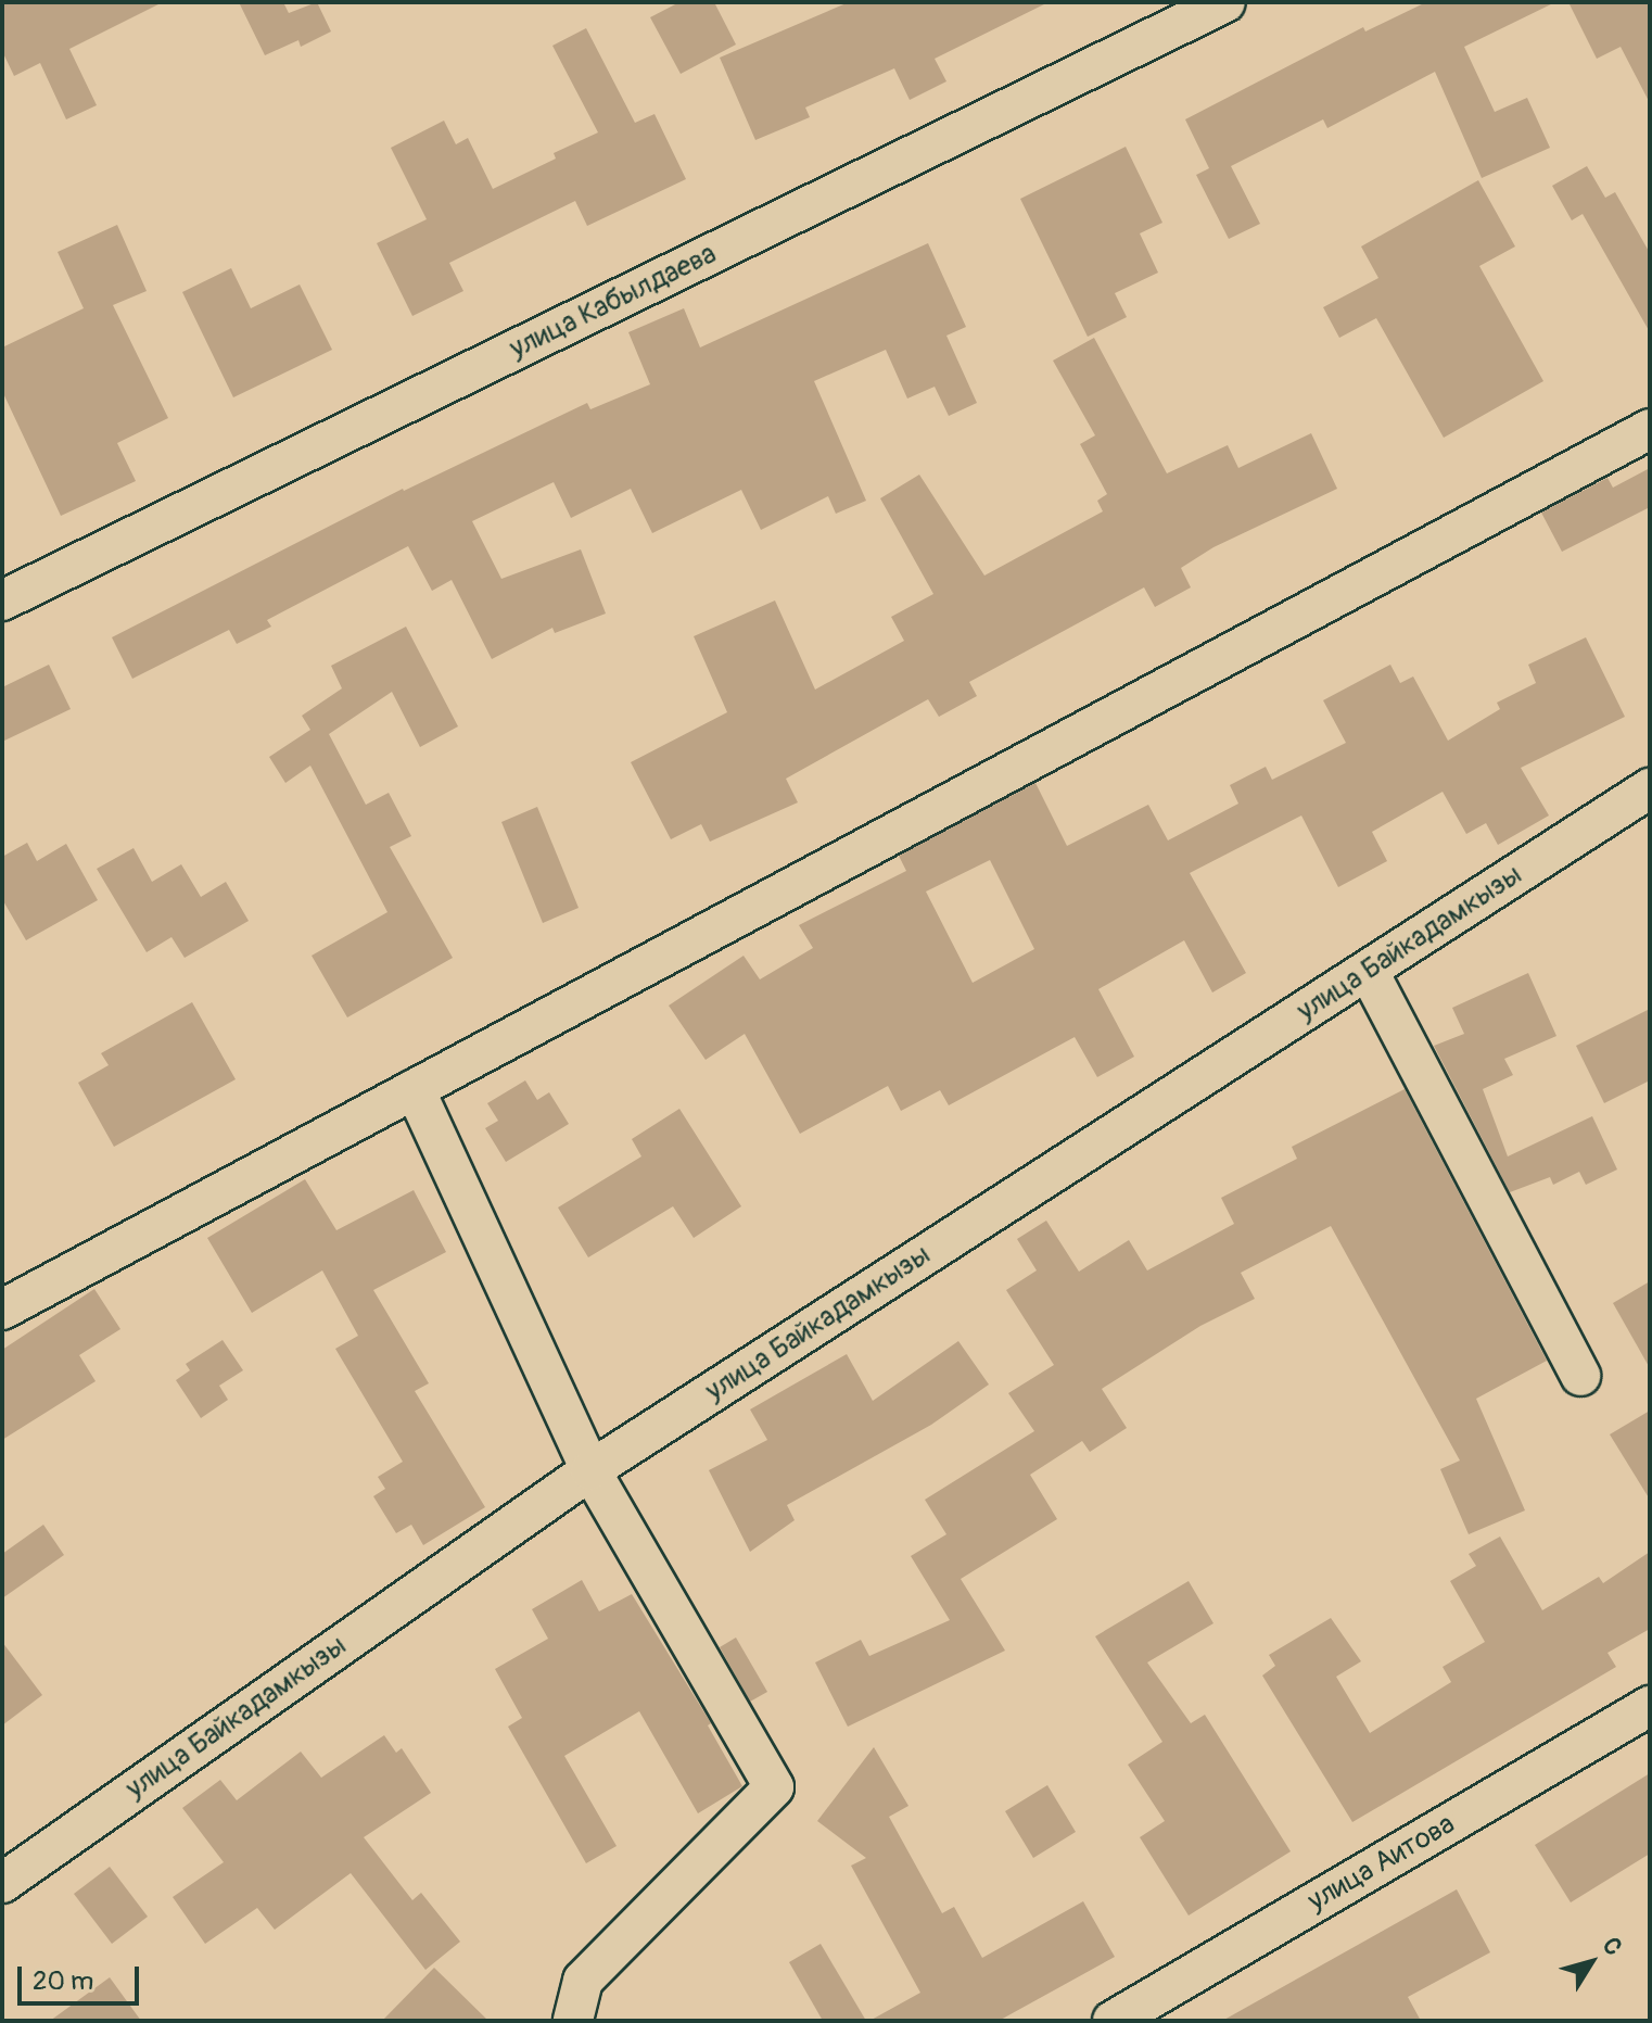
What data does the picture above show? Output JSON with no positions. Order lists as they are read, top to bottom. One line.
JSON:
{"streets":{"street":["улица Кабылдаева","улица Байкадамкызы","улица Аитова"]},"scale_bar":"20 m","north":"top right"}
